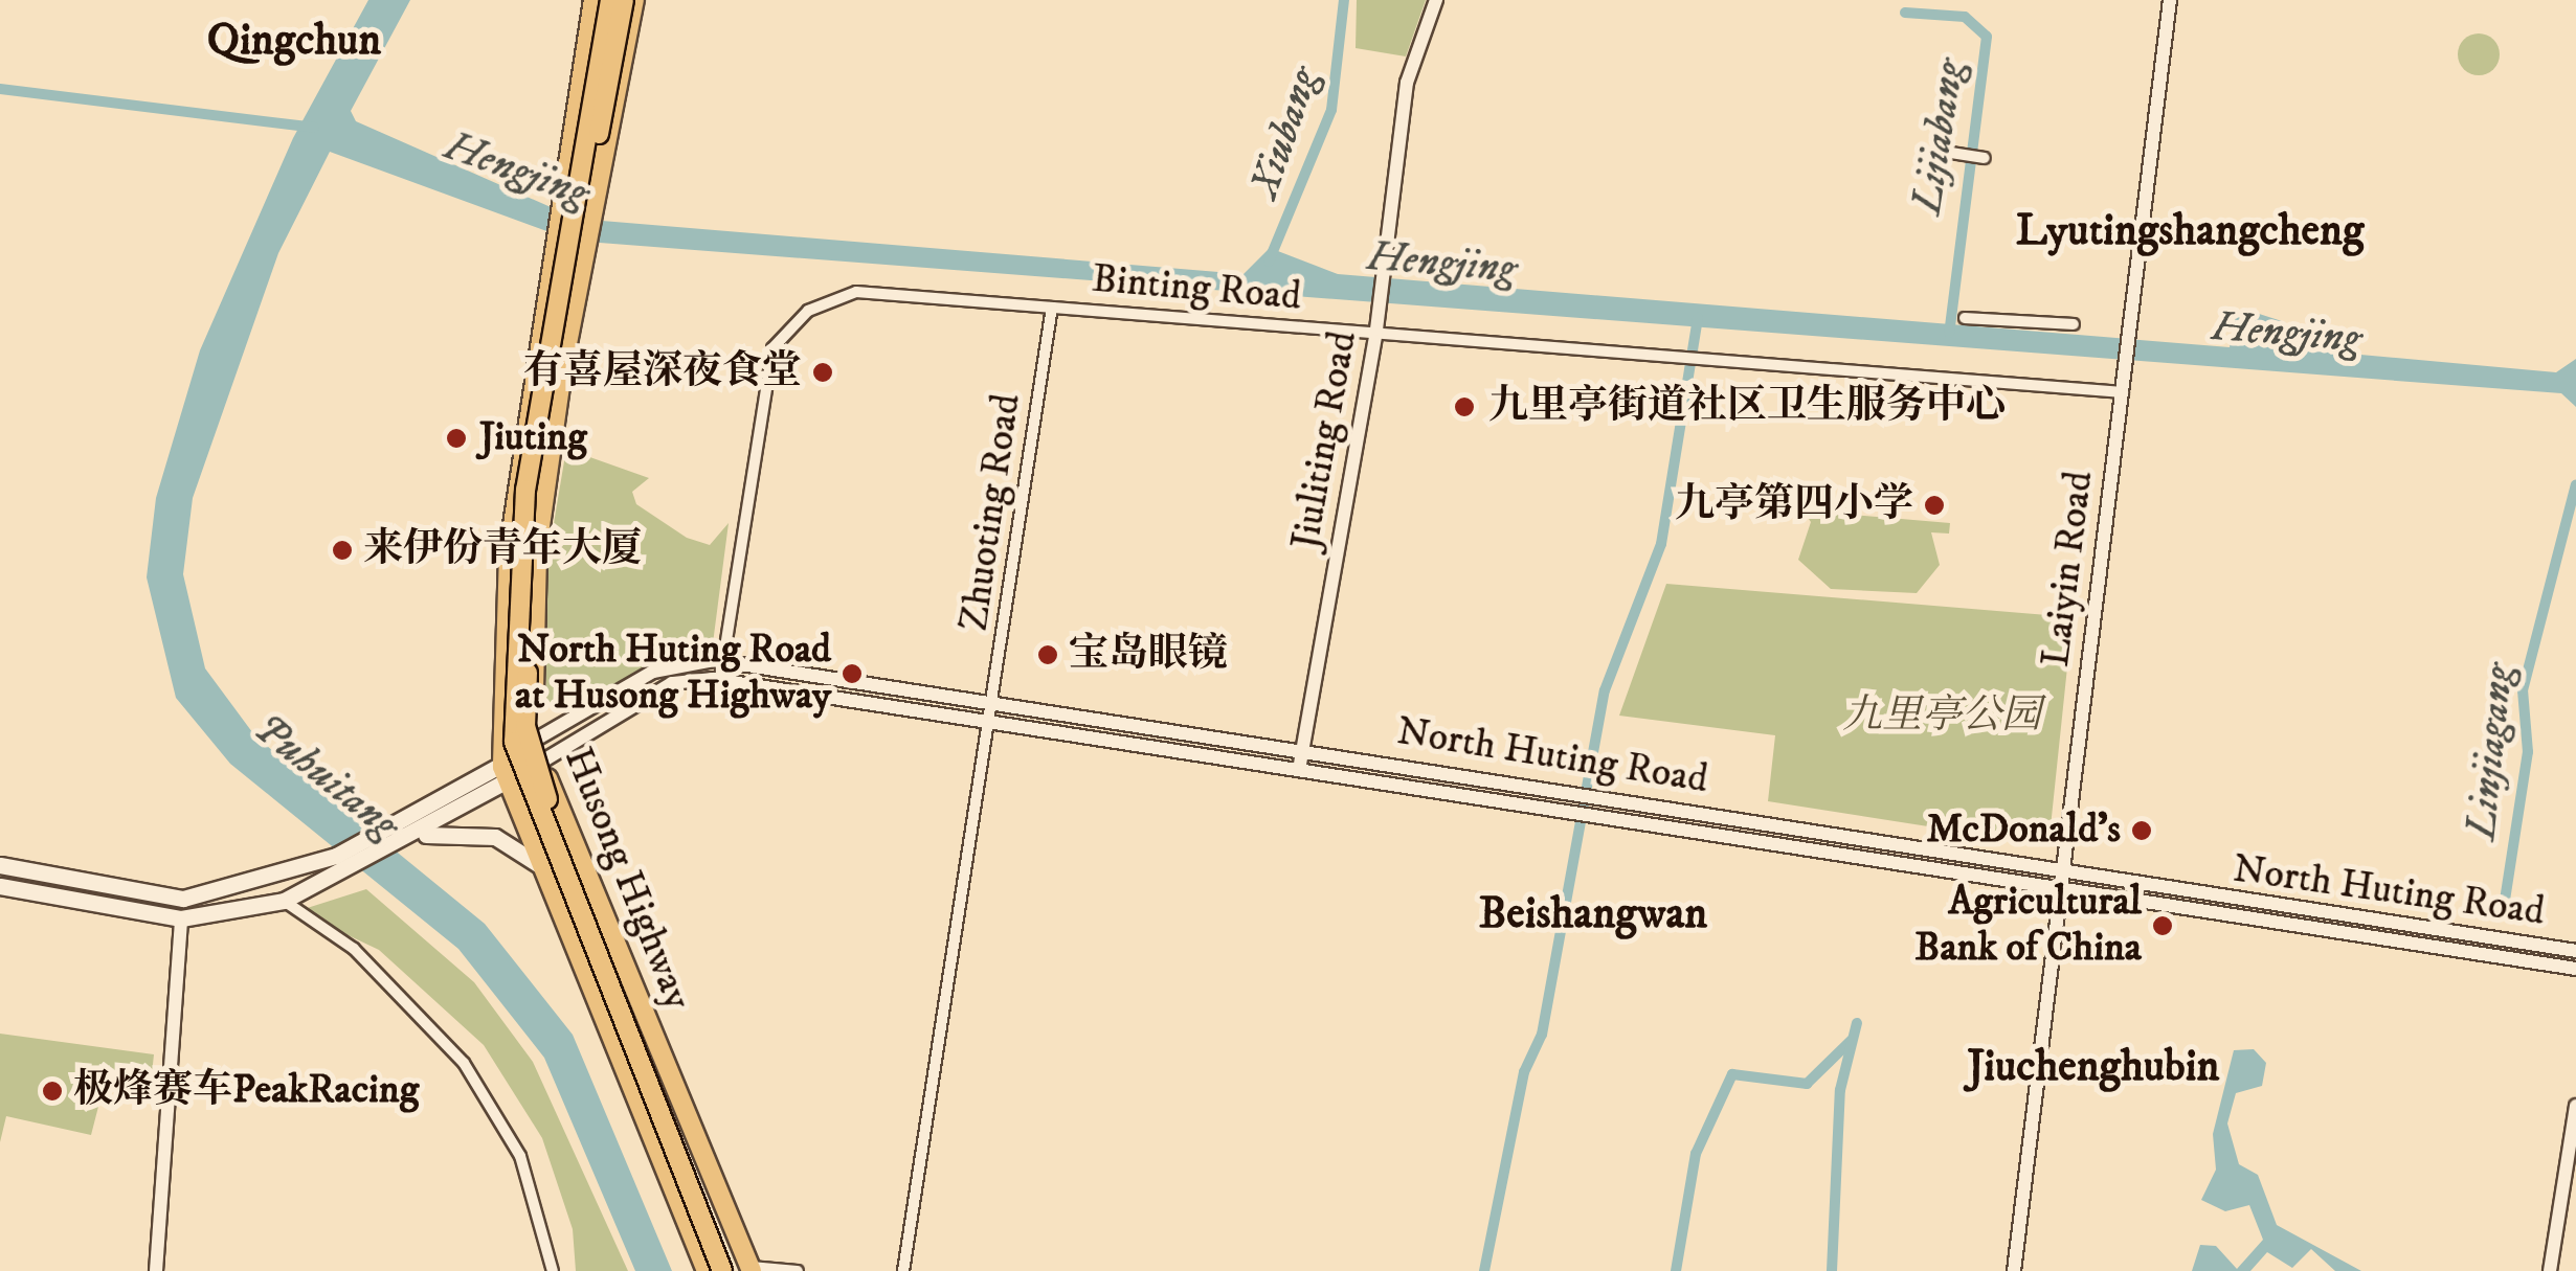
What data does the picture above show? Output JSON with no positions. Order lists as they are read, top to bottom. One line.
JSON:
{"streets":{"main road":["Husong Highway"],"street":["Binting Road","Jiuliting Road","Zhuoting Road","Laiyin Road","North Huting Road"]},"crossings":[["Binting Road","Jiuliting Road"],["Binting Road","Zhuoting Road"],["Binting Road","Laiyin Road"],["Binting Road","North Huting Road"],["Jiuliting Road","North Huting Road"],["Zhuoting Road","North Huting Road"],["Laiyin Road","North Huting Road"],["North Huting Road","Husong Highway"]],"districts":["Qingchun","Lyutingshangcheng","Beishangwan","Jiuchenghubin"],"water":["Xiubang","Lijiabang","Hengjing","Linjiagang","Puhuitang"],"parks":["九里亭公园"],"places":["有喜屋深夜食堂","九里亭街道社区卫生服务中心","Jiuting","九亭第四小学","来伊份青年大厦","宝岛眼镜","North Huting Road at Husong Highway","McDonald's","Agricultural Bank of China","极烽赛车PeakRacing"]}
